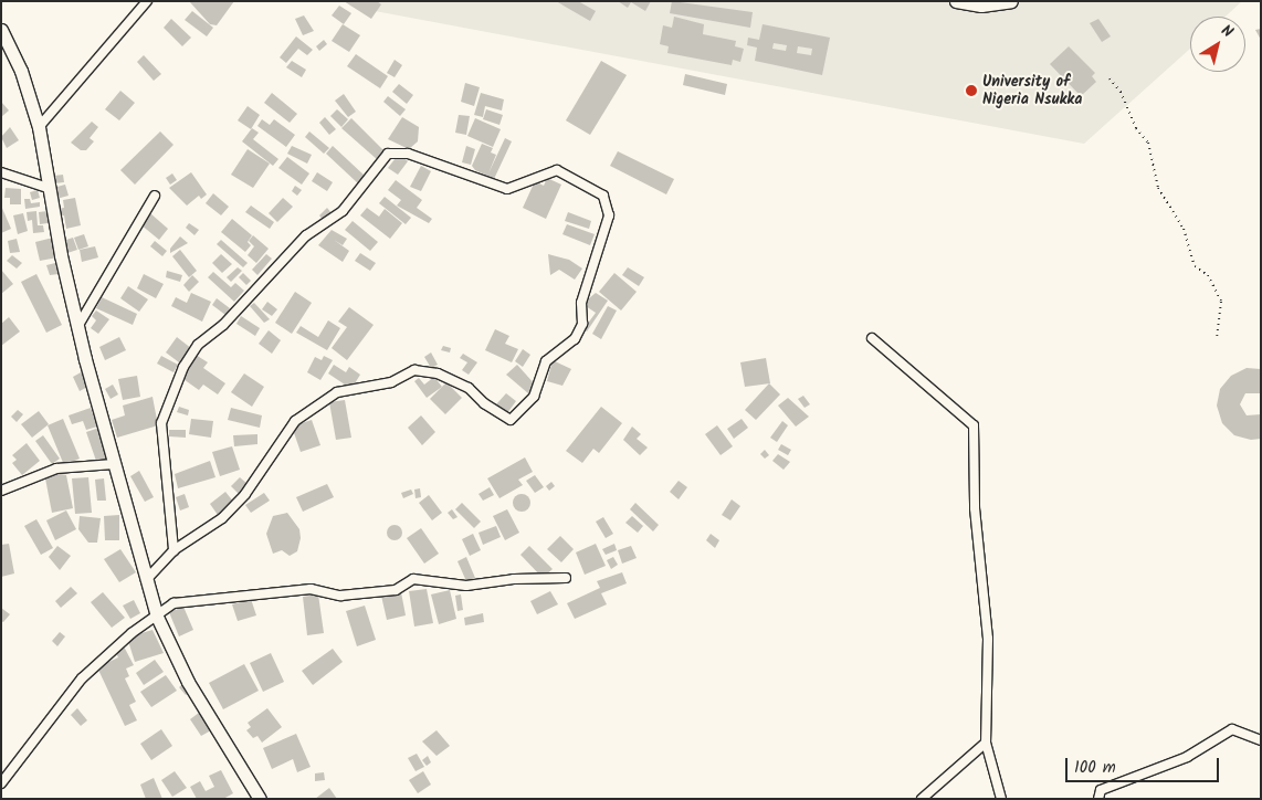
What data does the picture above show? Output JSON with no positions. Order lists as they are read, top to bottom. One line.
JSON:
{"places":["University of Nigeria Nsukka"],"scale_bar":"100 m","north":"top right"}
